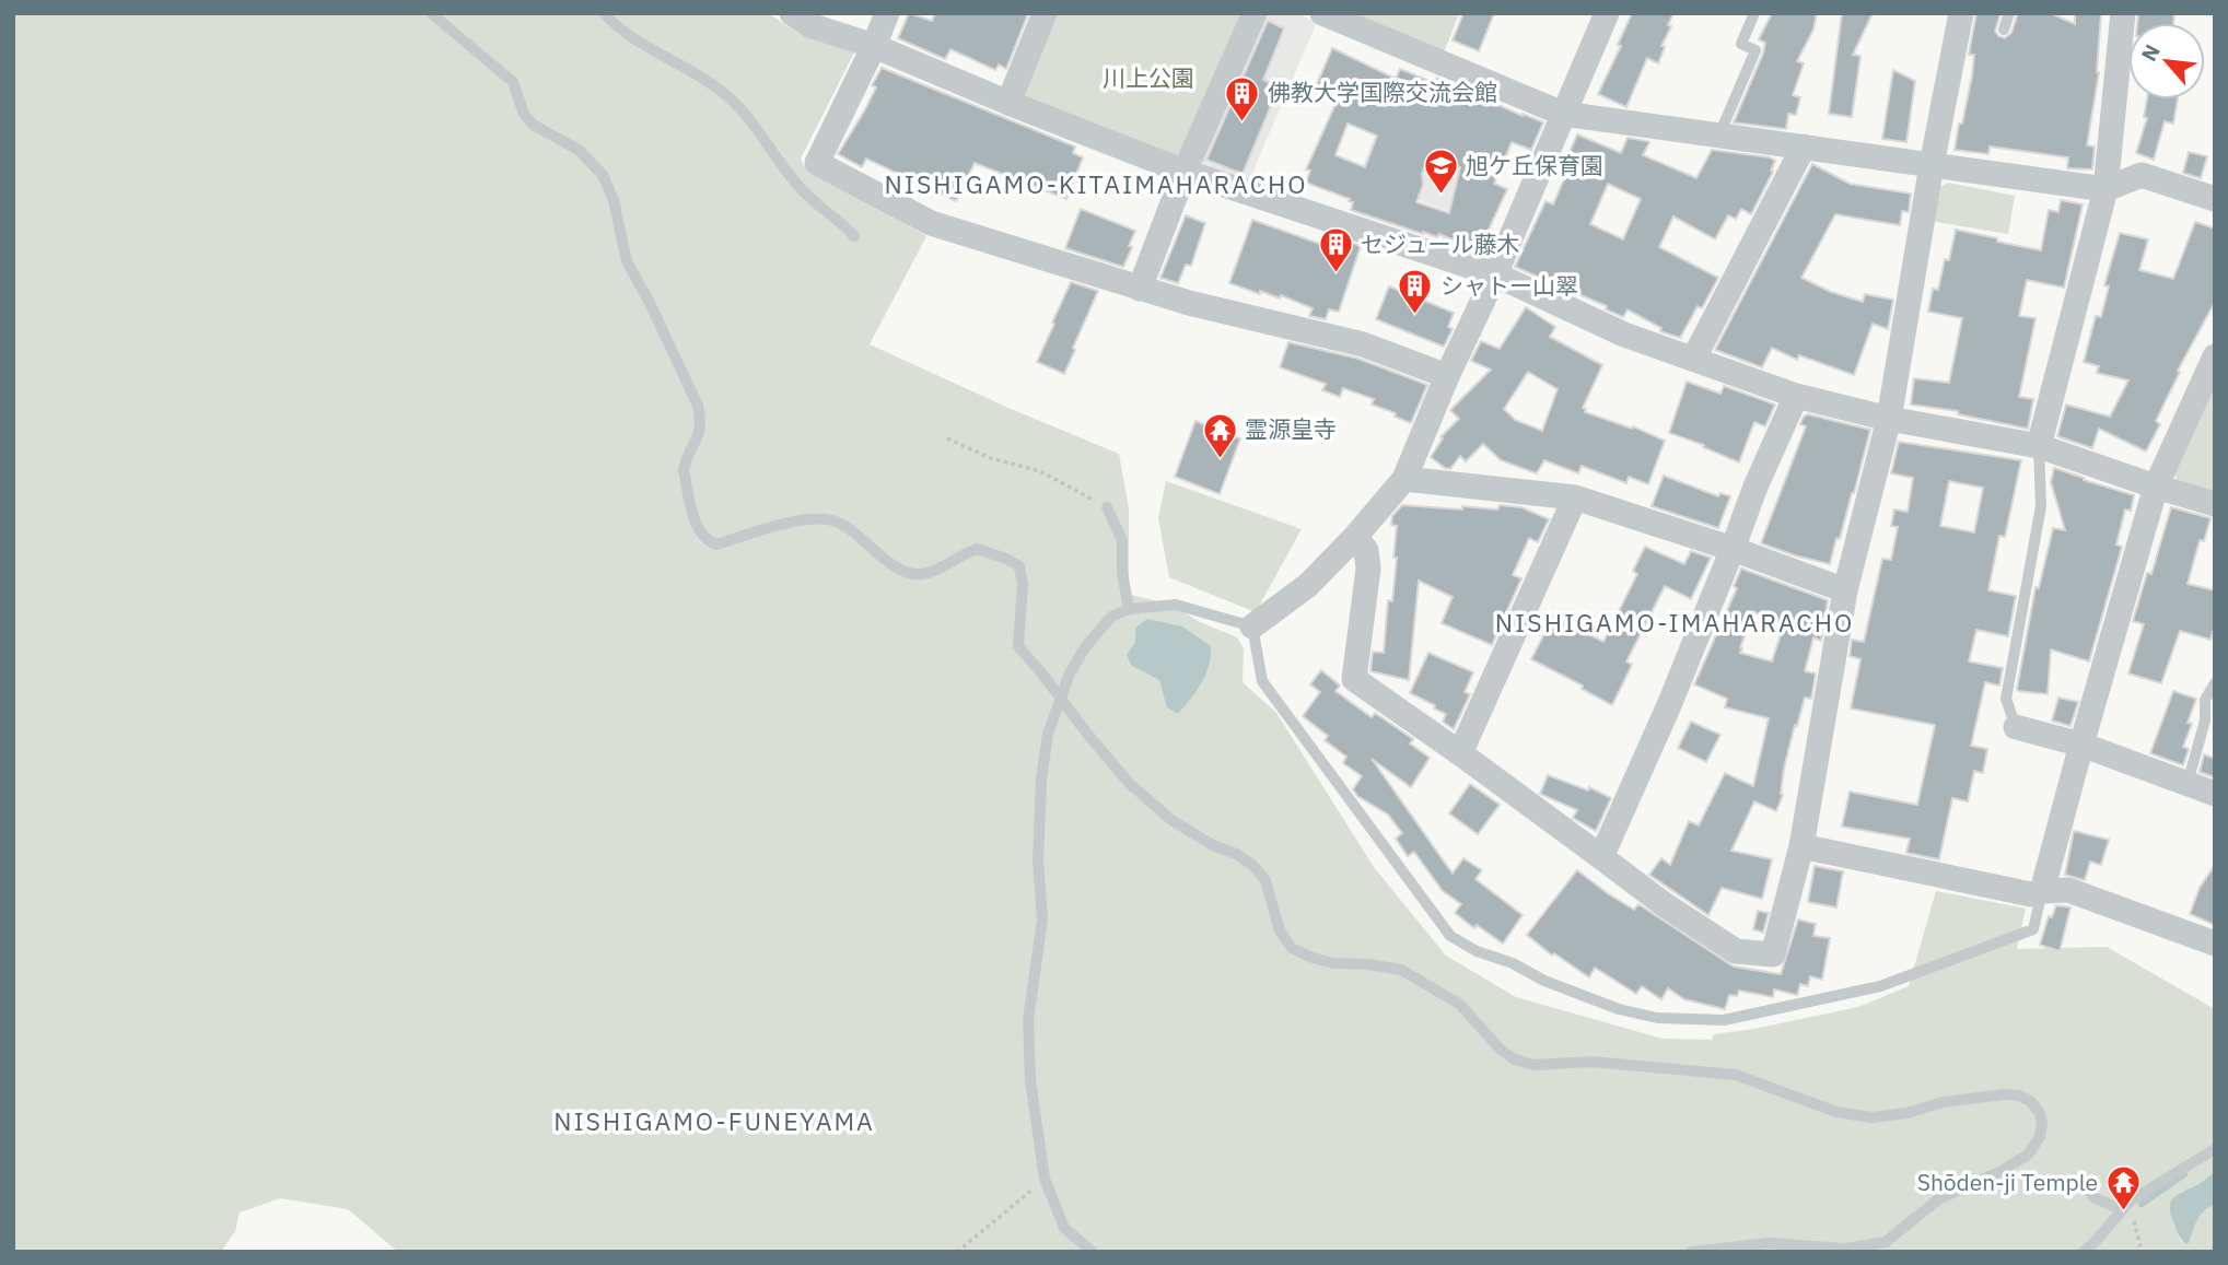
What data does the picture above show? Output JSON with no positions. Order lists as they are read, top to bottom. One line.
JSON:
{"districts":["NISHIGAMO-KITAIMAHARACHO","NISHIGAMO-IMAHARACHO","NISHIGAMO-FUNEYAMA"],"parks":["川上公園"],"places":{"building":["佛教大学国際交流会館","セジュール藤木","シャトー山翠"],"school or university":["旭ケ丘保育園"],"temple":["霊源皇寺","Shōden-ji Temple"]},"north":"top left"}
